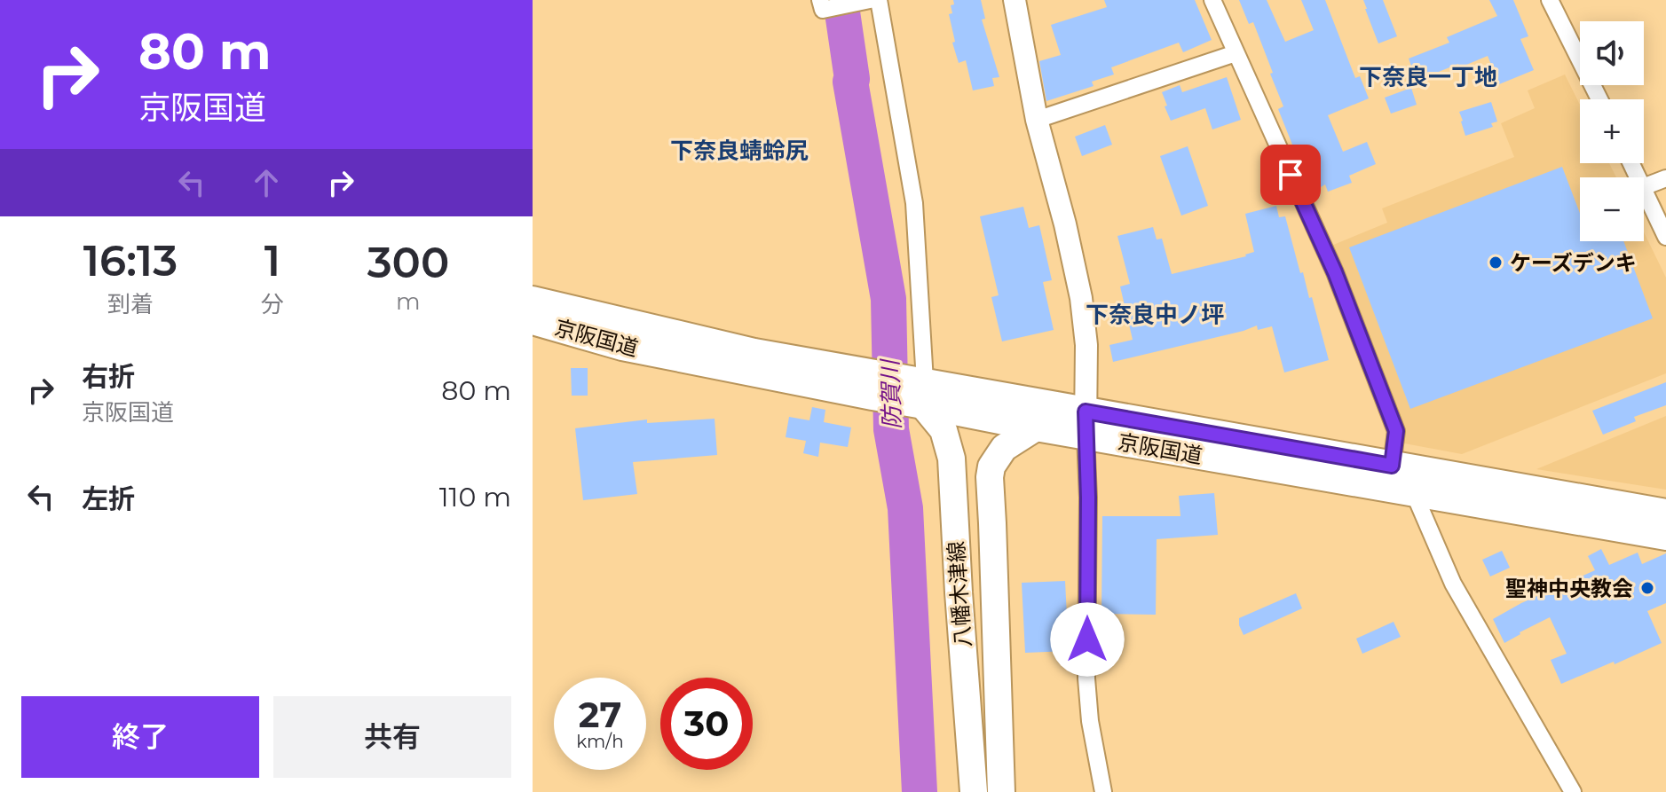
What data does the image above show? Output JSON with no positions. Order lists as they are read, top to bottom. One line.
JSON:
{"streets":{"main road":["京阪国道","八幡木津線"]},"crossings":[["京阪国道","八幡木津線"]],"districts":["下奈良一丁地","下奈良蜻蛉尻","下奈良中ノ坪"],"water":["防賀川"],"places":["ケーズデンキ","聖神中央教会"],"page":{"turn":["80 m","京阪国道"],"map_buttons":["+","−"],"eta":["16:13","到着","1","分","300","m"],"list":[{"name":"右折","note":"京阪国道","value":"80 m"},{"name":"左折","value":"110 m"}],"speed":"27 km/h","limit":"30","buttons":["終了","共有"]}}
